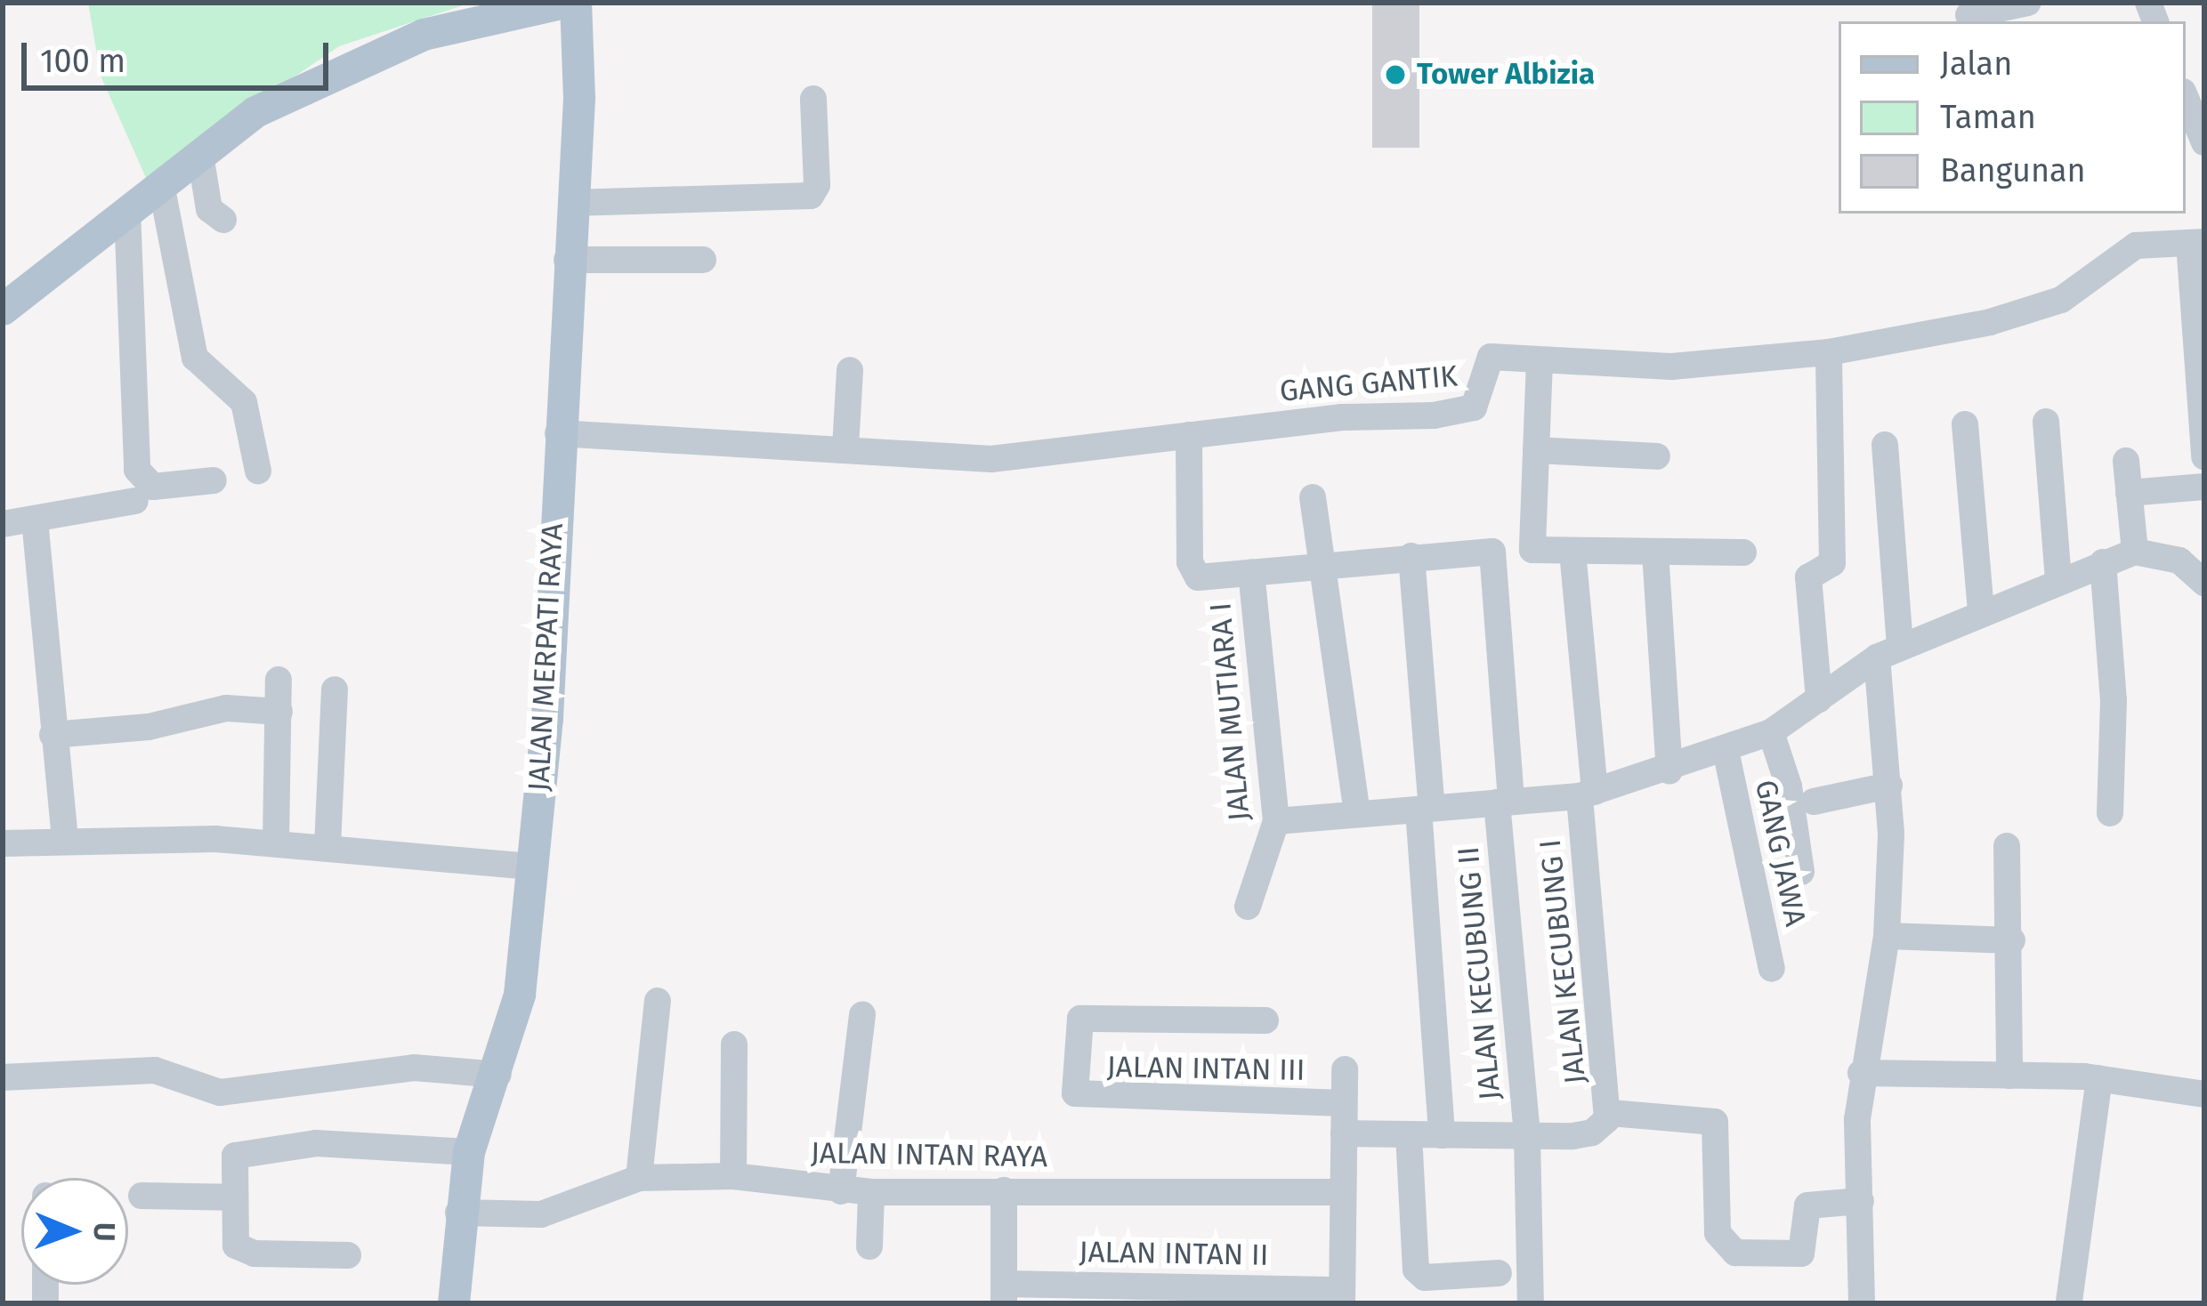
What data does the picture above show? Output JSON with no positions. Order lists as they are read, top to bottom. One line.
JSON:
{"streets":{"main road":["JALAN MERPATI RAYA"],"street":["GANG GANTIK","JALAN MUTIARA I","GANG JAWA","JALAN KECUBUNG I","JALAN KECUBUNG II","JALAN INTAN III","JALAN INTAN RAYA","JALAN INTAN II"]},"crossings":[["GANG GANTIK","JALAN MERPATI RAYA"],["JALAN MERPATI RAYA","JALAN INTAN RAYA"]],"places":["Tower Albizia"],"legend":["Jalan","Taman","Bangunan"],"scale_bar":"100 m","north":"right"}
